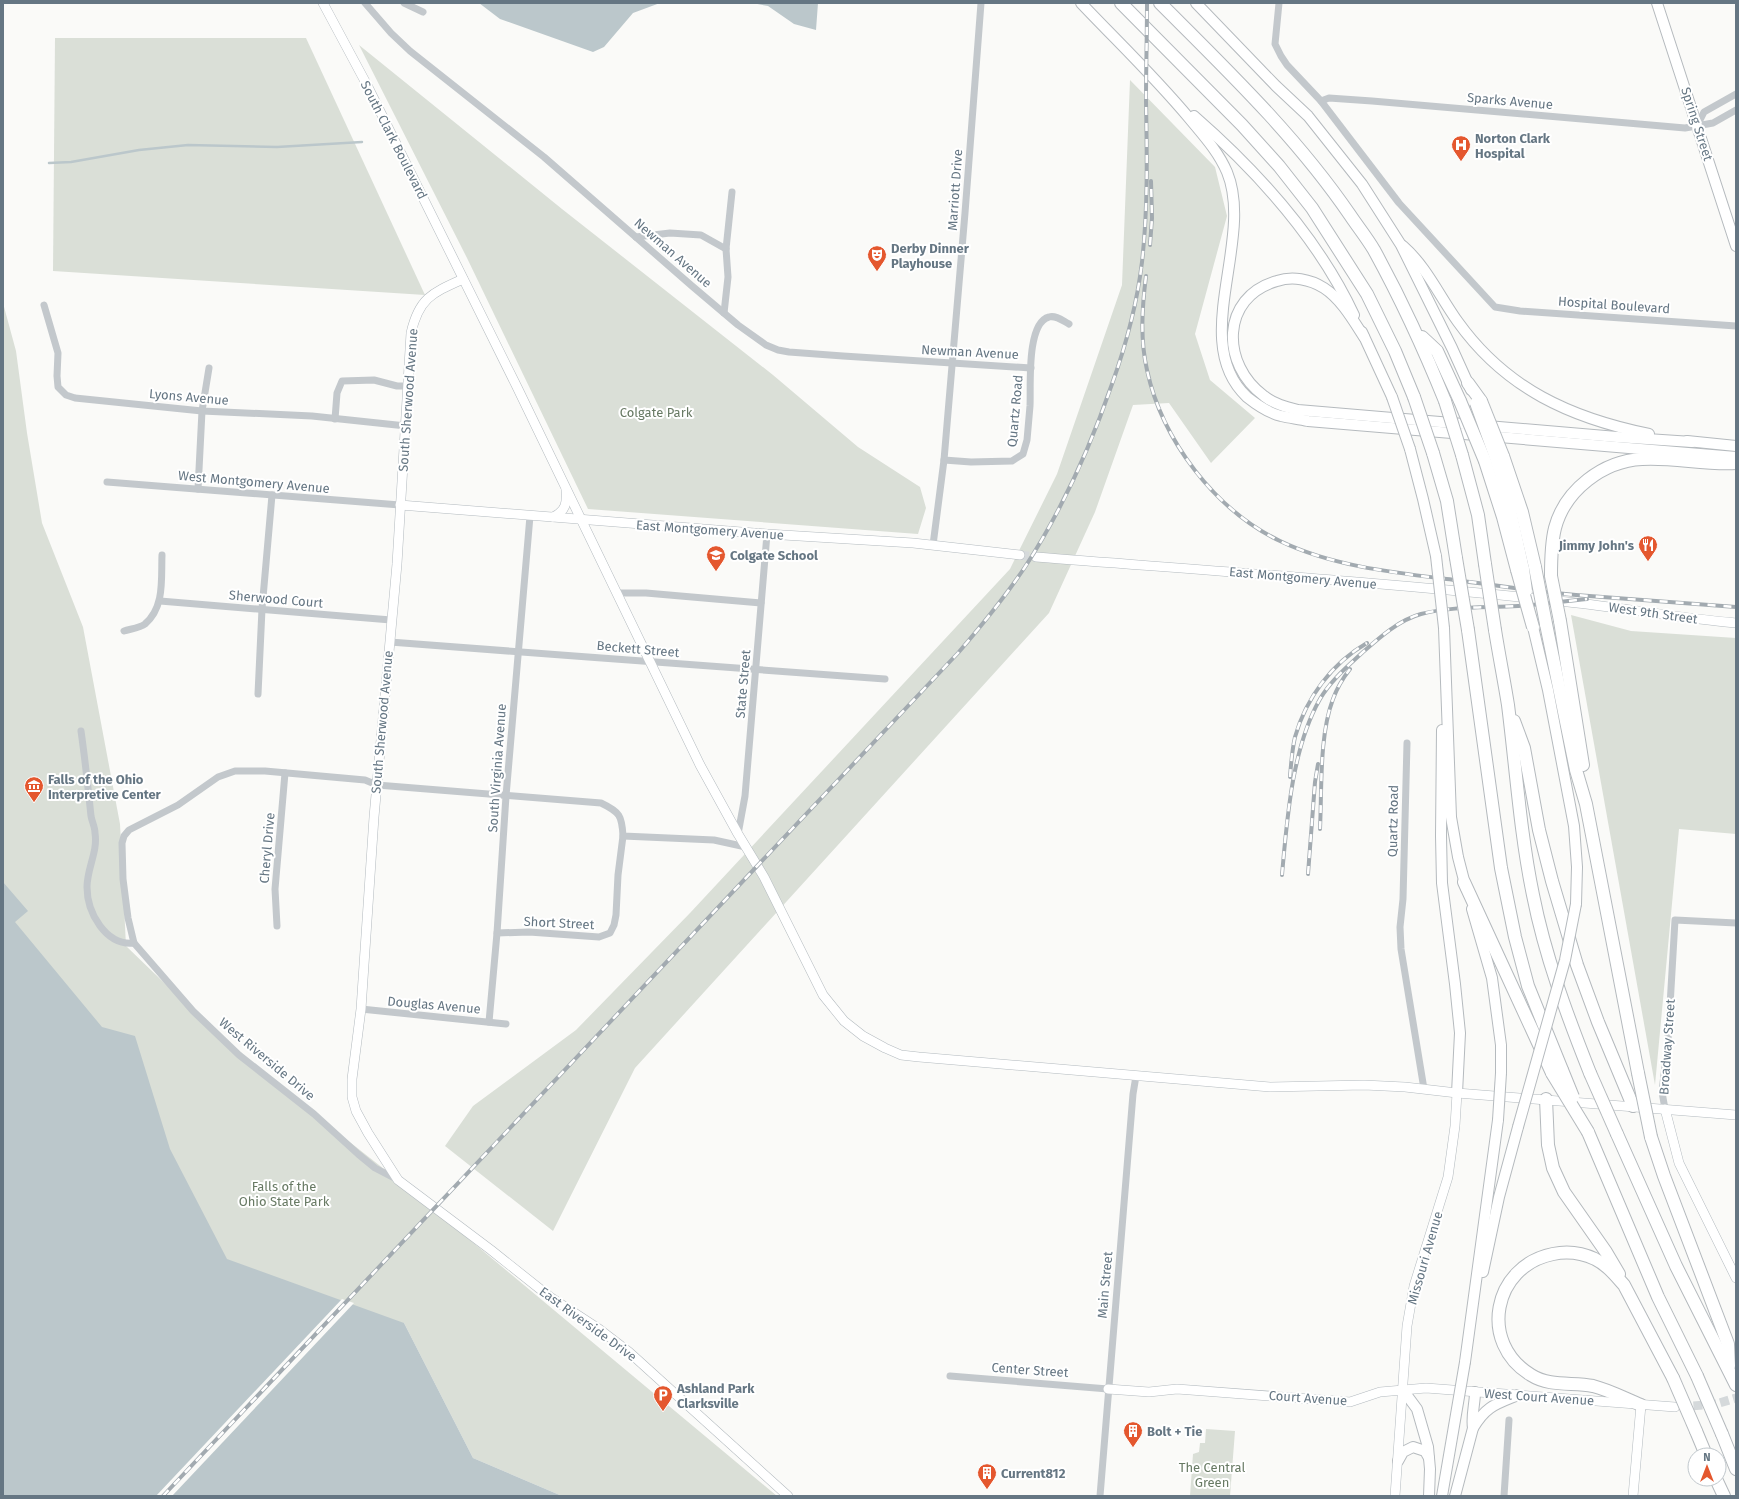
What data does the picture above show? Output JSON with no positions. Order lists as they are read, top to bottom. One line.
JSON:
{"streets":{"main road":["Spring Street"],"street":["Sparks Avenue","South Clark Boulevard","Marriott Drive","Newman Avenue","Hospital Boulevard","Lyons Avenue","South Sherwood Avenue","Quartz Road","West Montgomery Avenue","East Montgomery Avenue","Sherwood Court","West 9th Street","Beckett Street","State Street","South Virginia Avenue","Cheryl Drive","Short Street","Douglas Avenue","Broadway Street","West Riverside Drive","Missouri Avenue","Main Street","East Riverside Drive","Center Street","West Court Avenue","Court Avenue"]},"crossings":[["Sparks Avenue","Spring Street"],["Sparks Avenue","Hospital Boulevard"],["South Clark Boulevard","South Sherwood Avenue"],["South Clark Boulevard","Quartz Road"],["South Clark Boulevard","East Montgomery Avenue"],["South Clark Boulevard","Beckett Street"],["South Clark Boulevard","State Street"],["South Clark Boulevard","Broadway Street"],["South Clark Boulevard","Missouri Avenue"],["South Clark Boulevard","Main Street"],["Marriott Drive","Newman Avenue"],["Marriott Drive","Quartz Road"],["Marriott Drive","East Montgomery Avenue"],["Newman Avenue","Quartz Road"],["Lyons Avenue","South Sherwood Avenue"],["South Sherwood Avenue","West Montgomery Avenue"],["South Sherwood Avenue","East Montgomery Avenue"],["South Sherwood Avenue","Sherwood Court"],["South Sherwood Avenue","Beckett Street"],["South Sherwood Avenue","Douglas Avenue"],["South Sherwood Avenue","West Riverside Drive"],["South Sherwood Avenue","East Riverside Drive"],["West Montgomery Avenue","East Montgomery Avenue"],["East Montgomery Avenue","West 9th Street"],["East Montgomery Avenue","State Street"],["East Montgomery Avenue","South Virginia Avenue"],["Beckett Street","State Street"],["Beckett Street","South Virginia Avenue"],["South Virginia Avenue","Short Street"],["South Virginia Avenue","Douglas Avenue"],["West Riverside Drive","East Riverside Drive"],["Missouri Avenue","West Court Avenue"],["Missouri Avenue","Court Avenue"],["Main Street","Center Street"],["Main Street","Court Avenue"],["Center Street","Court Avenue"],["West Court Avenue","Court Avenue"]],"parks":["Colgate Park","Falls of the Ohio State Park","The Central Green"],"places":{"hospital":["Norton Clark Hospital"],"theatre":["Derby Dinner Playhouse"],"restaurant":["Jimmy John's"],"school or university":["Colgate School"],"museum":["Falls of the Ohio Interpretive Center"],"parking":["Ashland Park Clarksville"],"building":["Bolt + Tie","Current812"]},"north":"top"}
